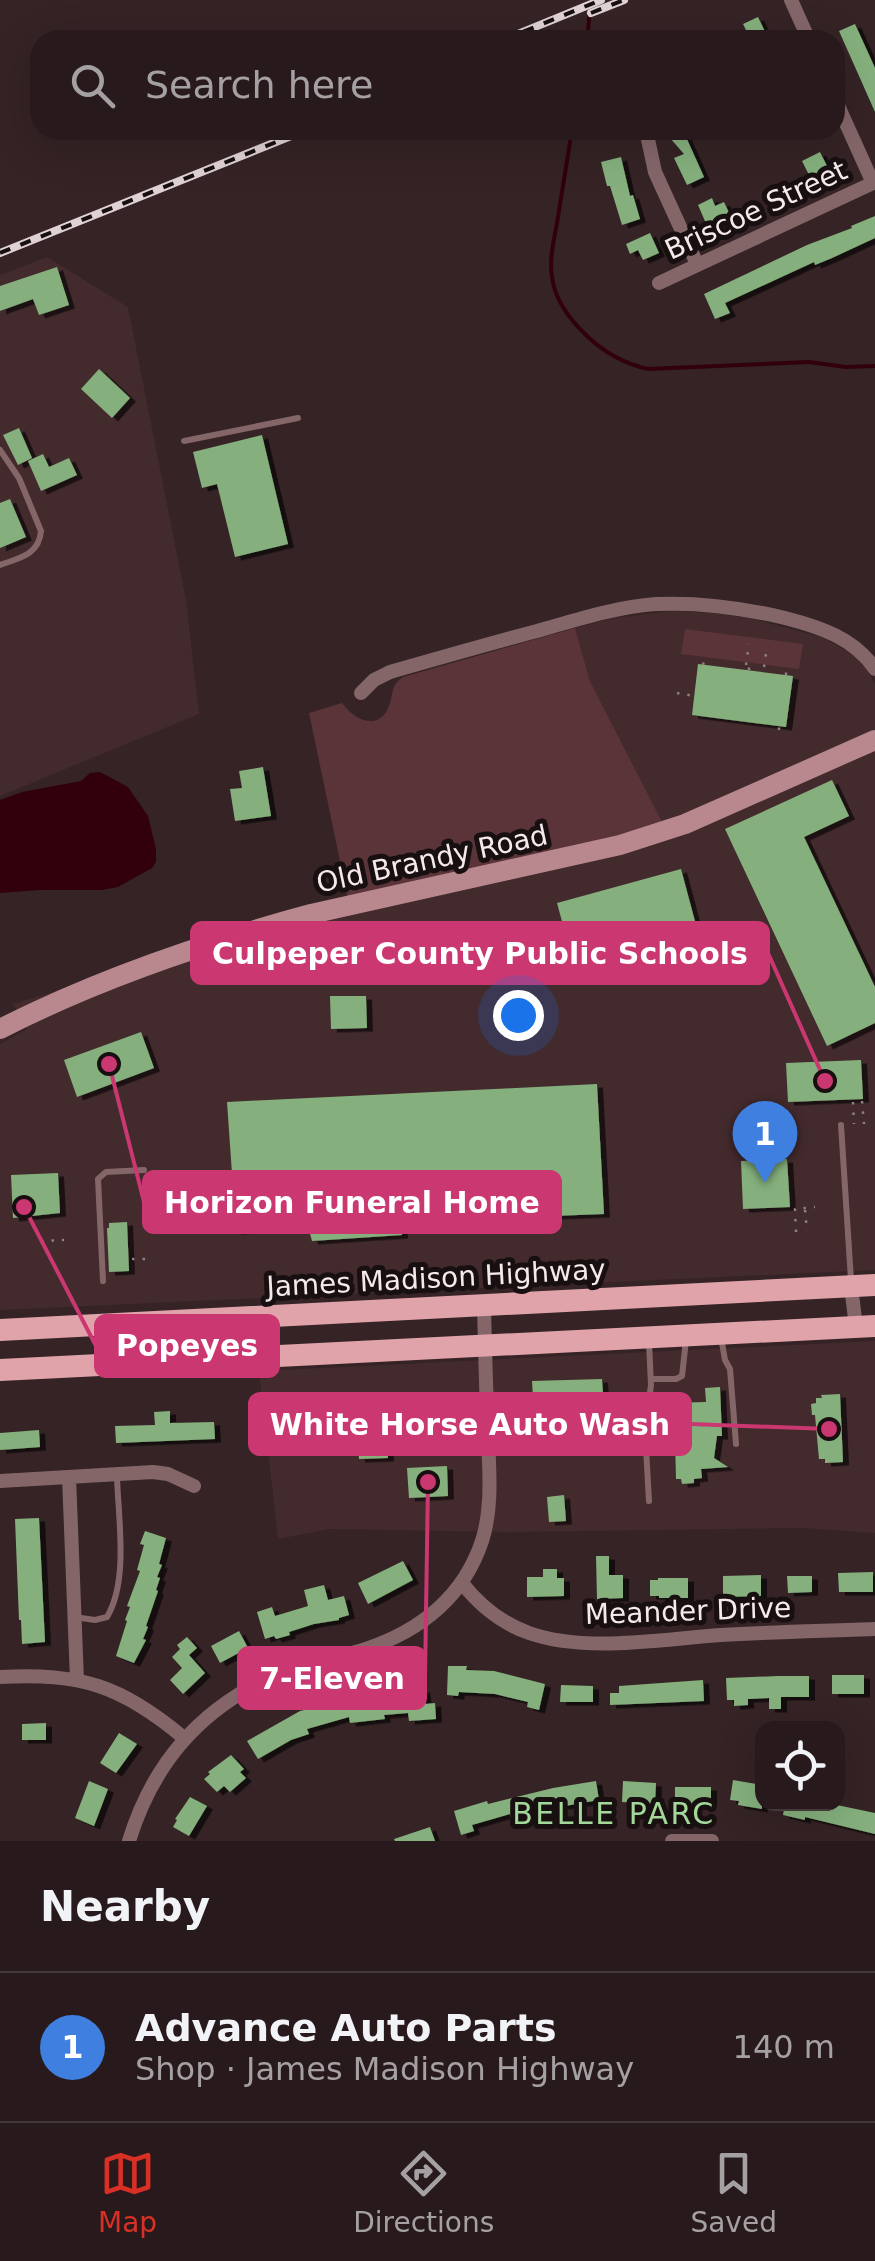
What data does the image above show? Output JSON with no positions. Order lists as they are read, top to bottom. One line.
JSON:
{"streets":{"main road":["James Madison Highway"],"street":["Briscoe Street","Old Brandy Road","Meander Drive"]},"districts":["BELLE PARC"],"places":["Horizon Funeral Home","Culpeper County Public Schools","Popeyes","White Horse Auto Wash","7-Eleven"],"page":{"search":"Search here","pins":"1","heading":"Nearby","list":[{"mark":"1","name":"Advance Auto Parts","note":"Shop · James Madison Highway","value":"140 m"}],"nav":["Map","Directions","Saved"]}}
